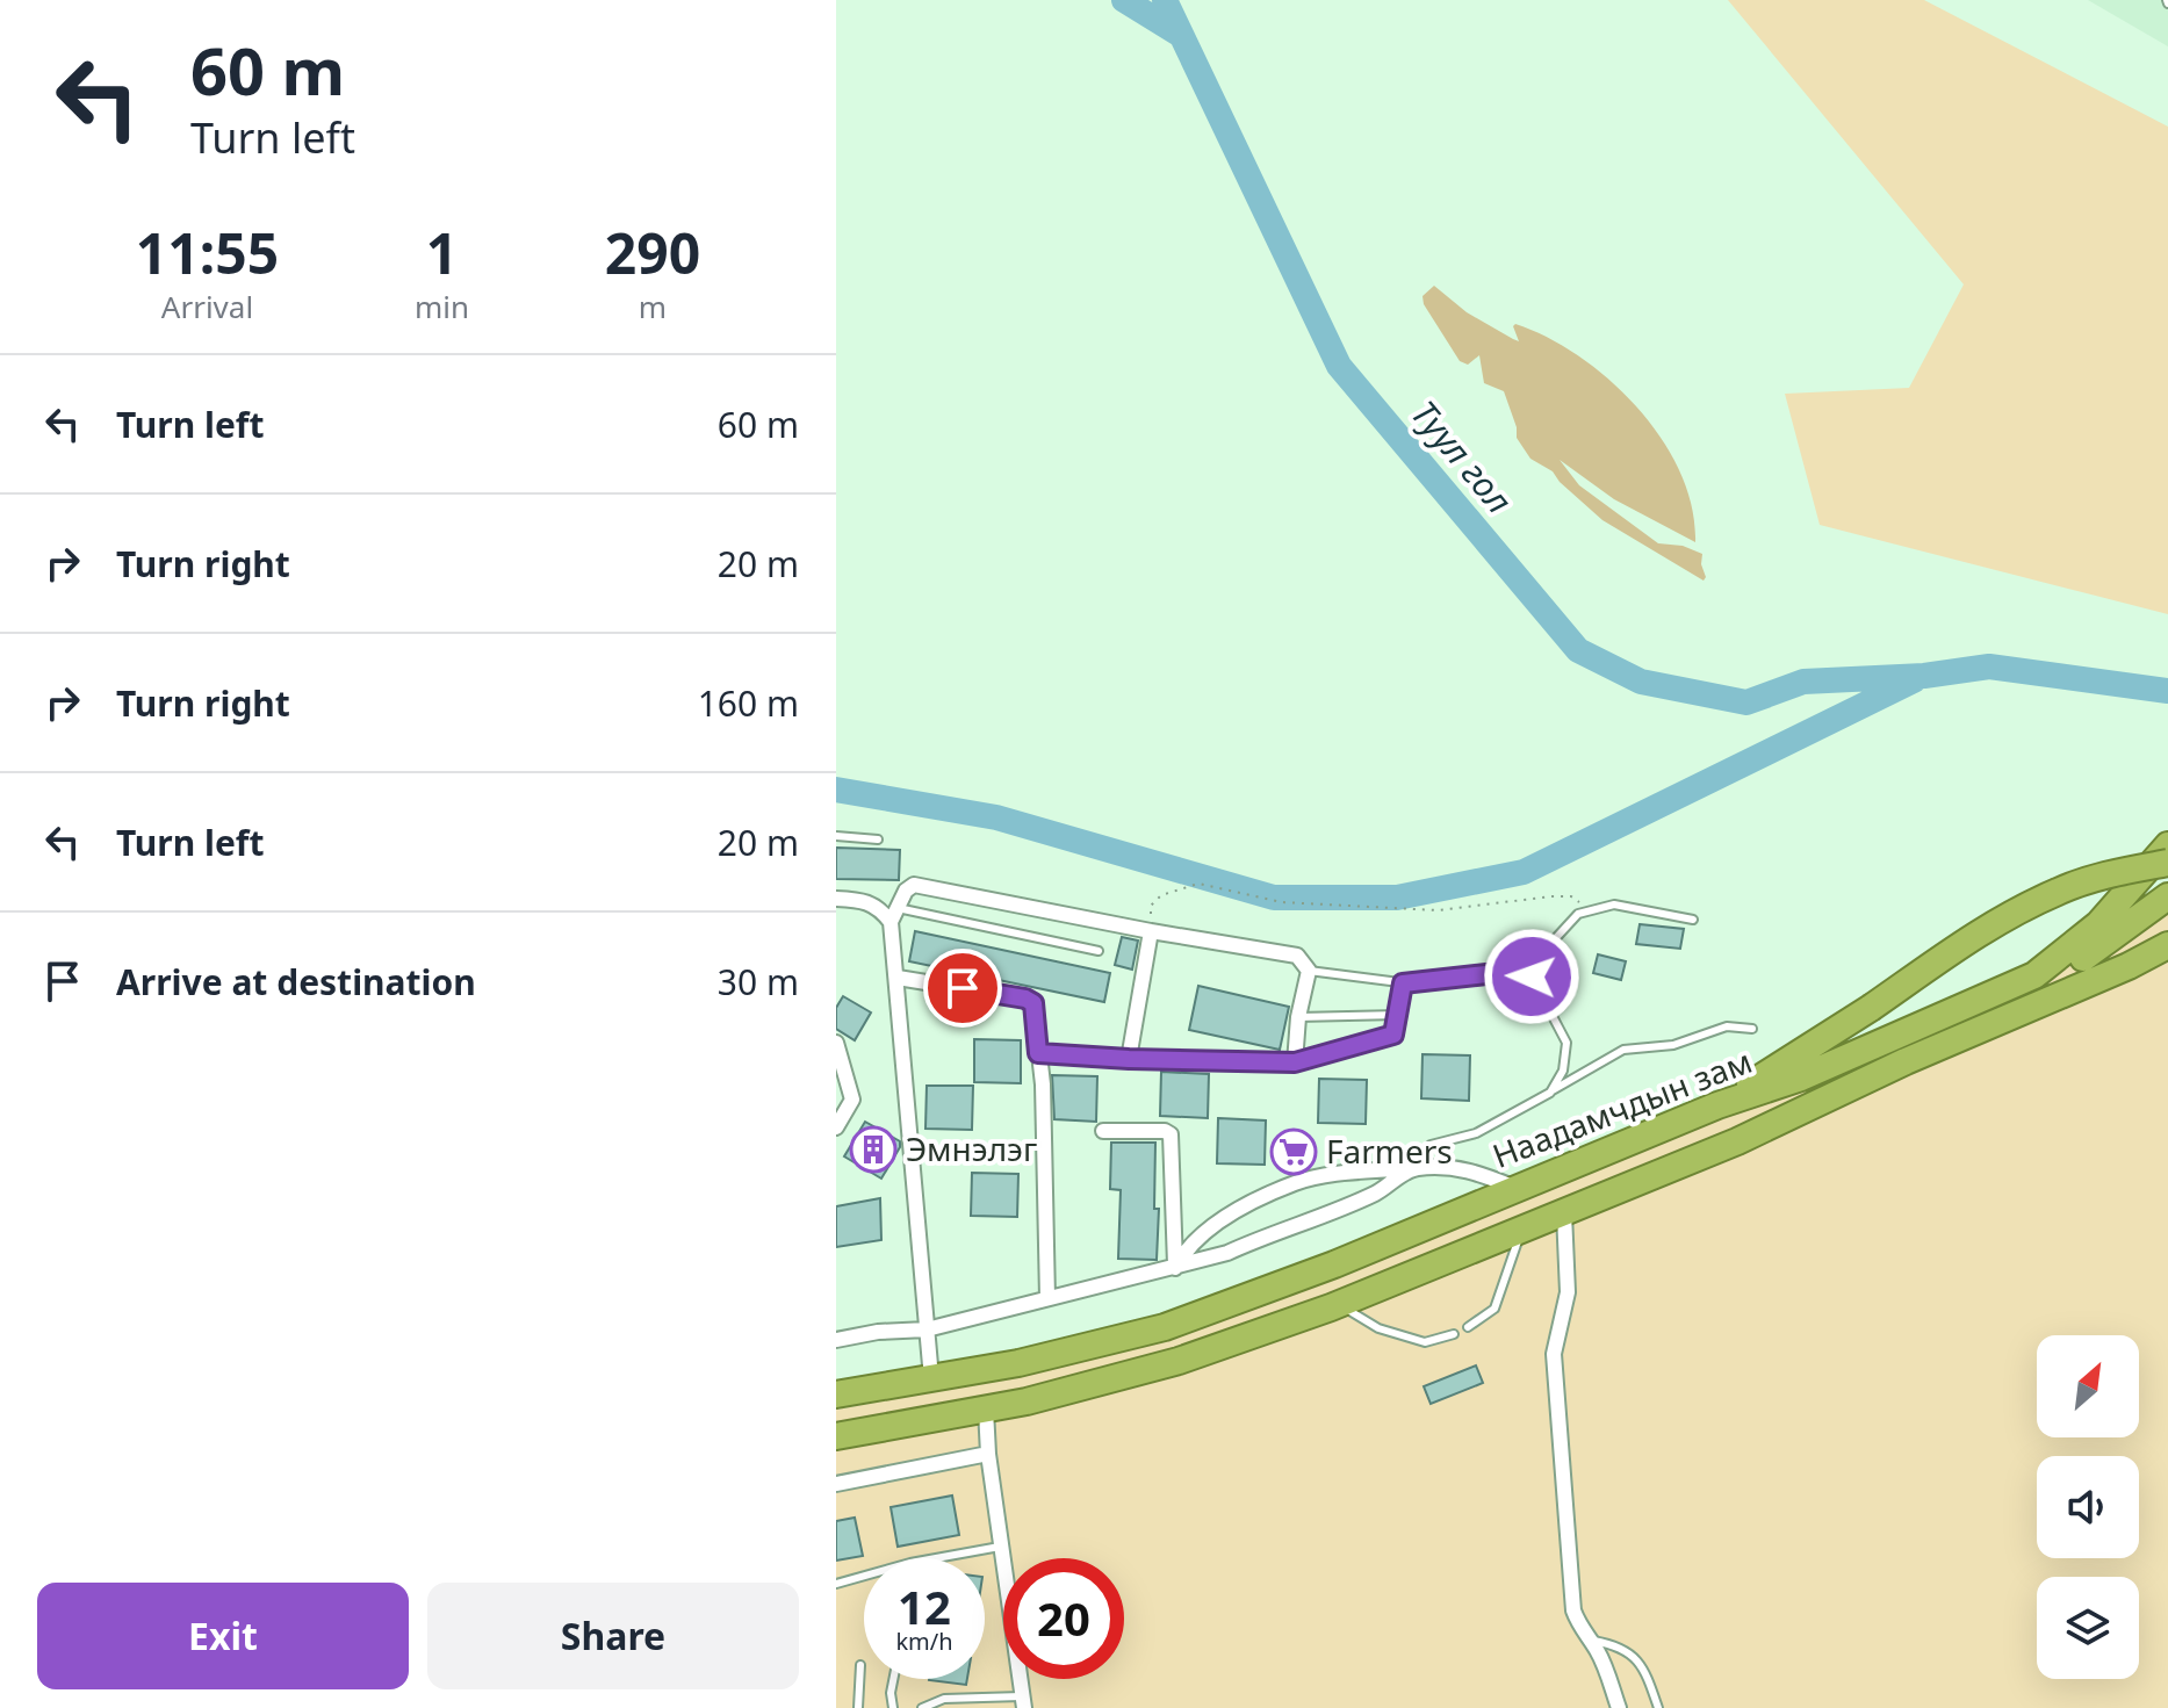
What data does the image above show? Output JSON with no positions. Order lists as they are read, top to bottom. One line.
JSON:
{"streets":{"highway":["Наадамчдын зам"]},"water":["Туул гол"],"places":{"building":["Эмнэлэг"],"supermarket":["Farmers"]},"north":"top right","page":{"turn":["60 m","Turn left"],"eta":["11:55","Arrival","1","min","290","m"],"list":[{"name":"Turn left","value":"60 m"},{"name":"Turn right","value":"20 m"},{"name":"Turn right","value":"160 m"},{"name":"Turn left","value":"20 m"},{"name":"Arrive at destination","value":"30 m"}],"speed":"12 km/h","limit":"20","buttons":["Exit","Share"]}}
